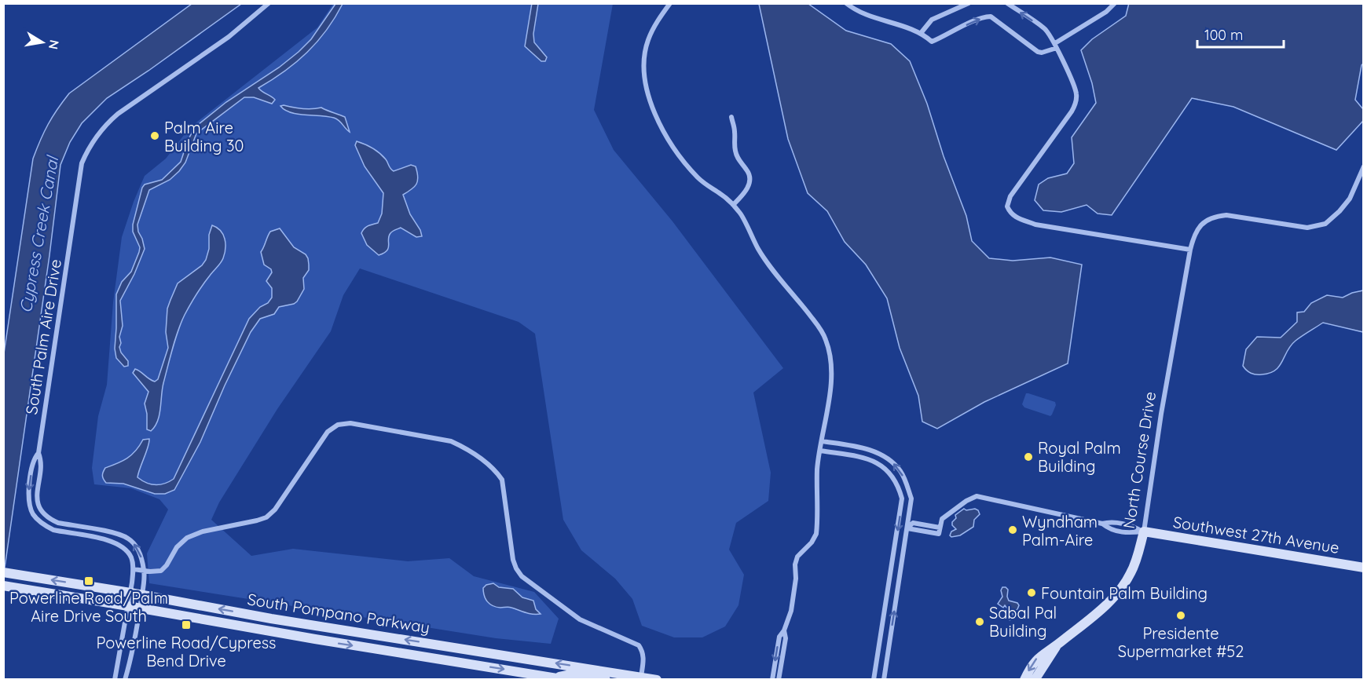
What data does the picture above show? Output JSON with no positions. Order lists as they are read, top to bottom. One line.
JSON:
{"streets":{"main road":["North Course Drive","Southwest 27th Avenue","South Pompano Parkway"],"street":["South Palm Aire Drive"]},"crossings":[["South Palm Aire Drive","South Pompano Parkway"],["North Course Drive","Southwest 27th Avenue"]],"water":["Cypress Creek Canal"],"places":{"other":["Palm Aire Building 30","Royal Palm Building","Wyndham Palm-Aire","Fountain Palm Building","Presidente Supermarket #52","Sabal Pal Building"],"transit":["Powerline Road/Palm Aire Drive South","Powerline Road/Cypress Bend Drive"]},"scale_bar":"100 m","north":"right"}
